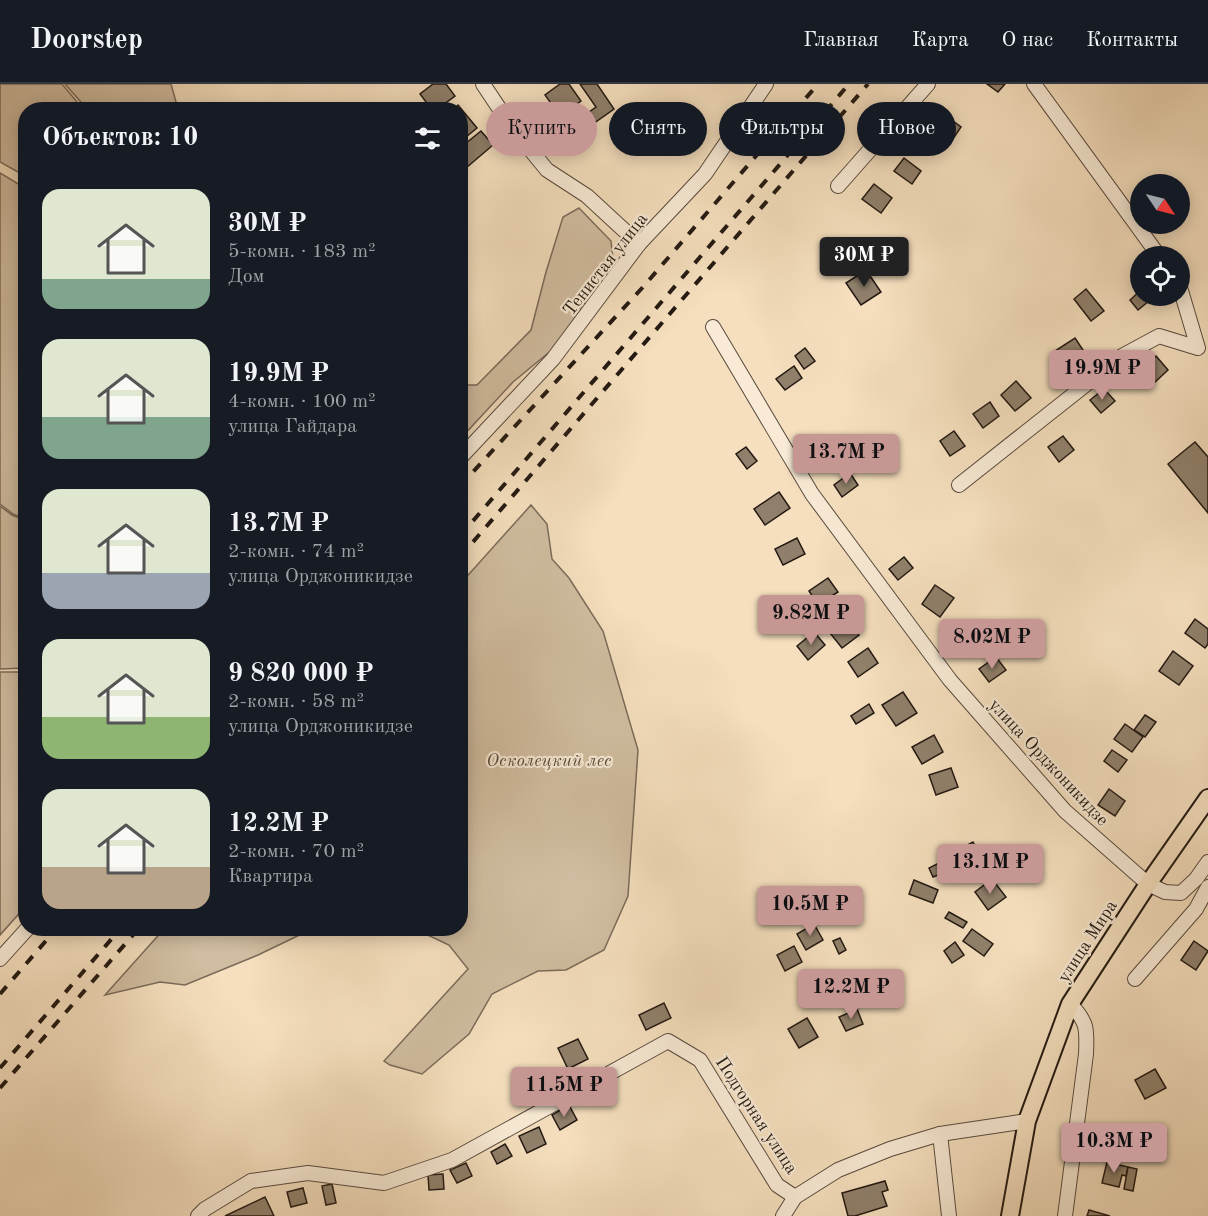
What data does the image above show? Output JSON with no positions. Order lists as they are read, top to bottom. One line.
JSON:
{"streets":{"main road":["улица Мира"],"street":["Тенистая улица","улица Орджоникидзе","Подгорная улица"]},"crossings":[["улица Орджоникидзе","улица Мира"]],"parks":["Осколецкий лес"],"north":"bottom right","page":{"header":"Doorstep","nav":["Главная","Карта","О нас","Контакты"],"chip":["Купить","Снять","Фильтры","Новое"],"heading":"Объектов: 10","list":[{"name":"30M ₽","note":"5-комн. · 183 m² · Дом"},{"name":"19.9M ₽","note":"4-комн. · 100 m² · улица Гайдара"},{"name":"13.7M ₽","note":"2-комн. · 74 m² · улица Орджоникидзе"},{"name":"9 820 000 ₽","note":"2-комн. · 58 m² · улица Орджоникидзе"},{"name":"12.2M ₽","note":"2-комн. · 70 m² · Квартира"}],"price":["30M ₽","19.9M ₽","13.7M ₽","9.82M ₽","8.02M ₽","13.1M ₽","10.5M ₽","12.2M ₽","11.5M ₽","10.3M ₽"]}}
